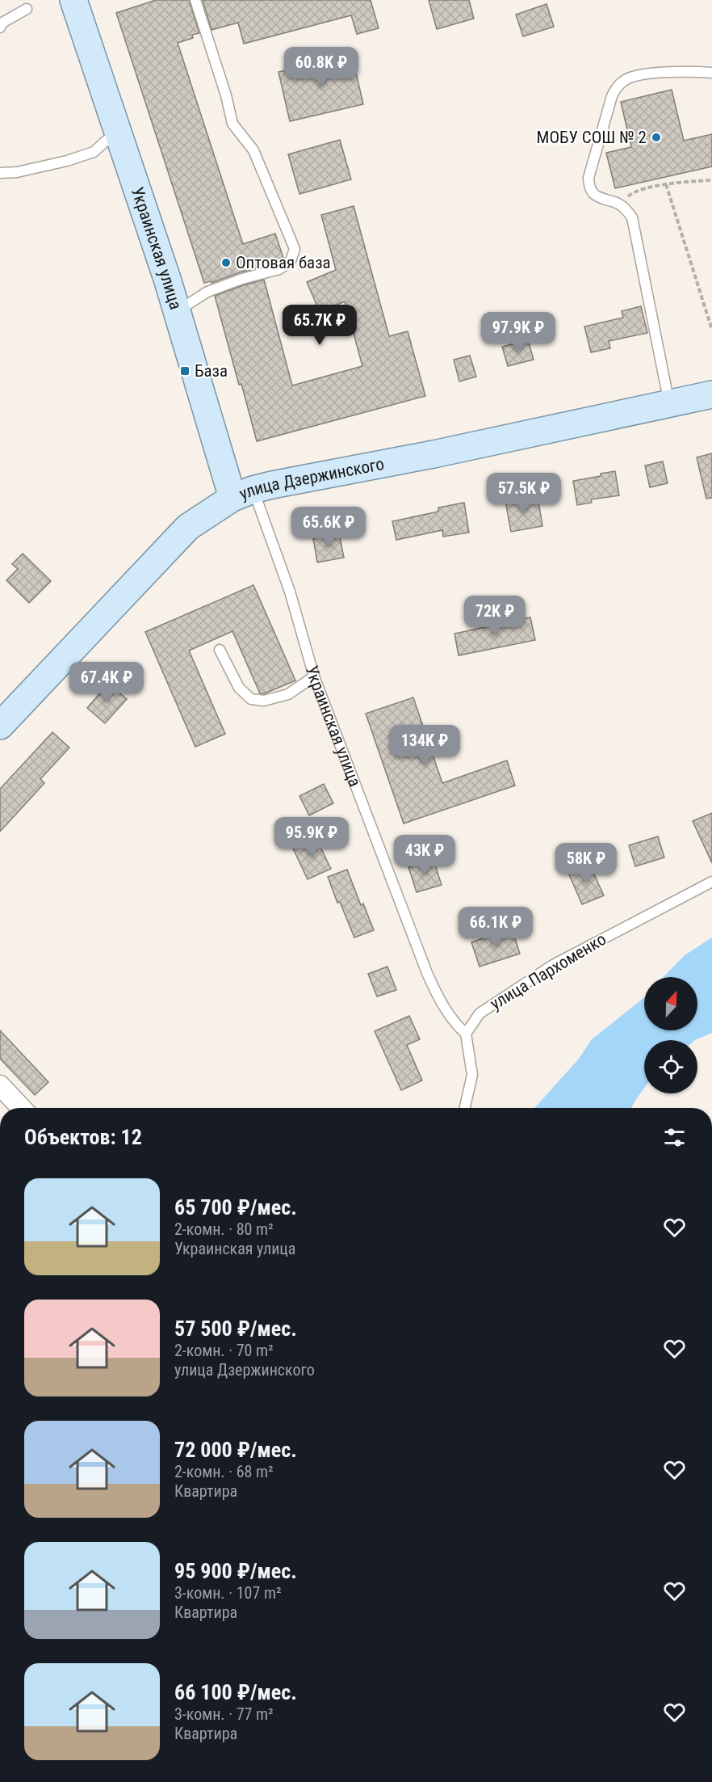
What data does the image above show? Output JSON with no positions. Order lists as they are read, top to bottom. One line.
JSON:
{"streets":{"main road":["Украинская улица","улица Дзержинского"],"lane":["улица Пархоменко"]},"crossings":[["Украинская улица","улица Дзержинского"],["Украинская улица","улица Пархоменко"]],"places":{"other":["МОБУ СОШ № 2","Оптовая база"],"transit":["База"]},"north":"top","page":{"price":["60.8K ₽","65.7K ₽","97.9K ₽","57.5K ₽","65.6K ₽","72K ₽","67.4K ₽","134K ₽","95.9K ₽","43K ₽","58K ₽","66.1K ₽"],"heading":"Объектов: 12","list":[{"name":"65 700 ₽/мес.","note":"2-комн. · 80 m² · Украинская улица"},{"name":"57 500 ₽/мес.","note":"2-комн. · 70 m² · улица Дзержинского"},{"name":"72 000 ₽/мес.","note":"2-комн. · 68 m² · Квартира"},{"name":"95 900 ₽/мес.","note":"3-комн. · 107 m² · Квартира"},{"name":"66 100 ₽/мес.","note":"3-комн. · 77 m² · Квартира"}]}}
